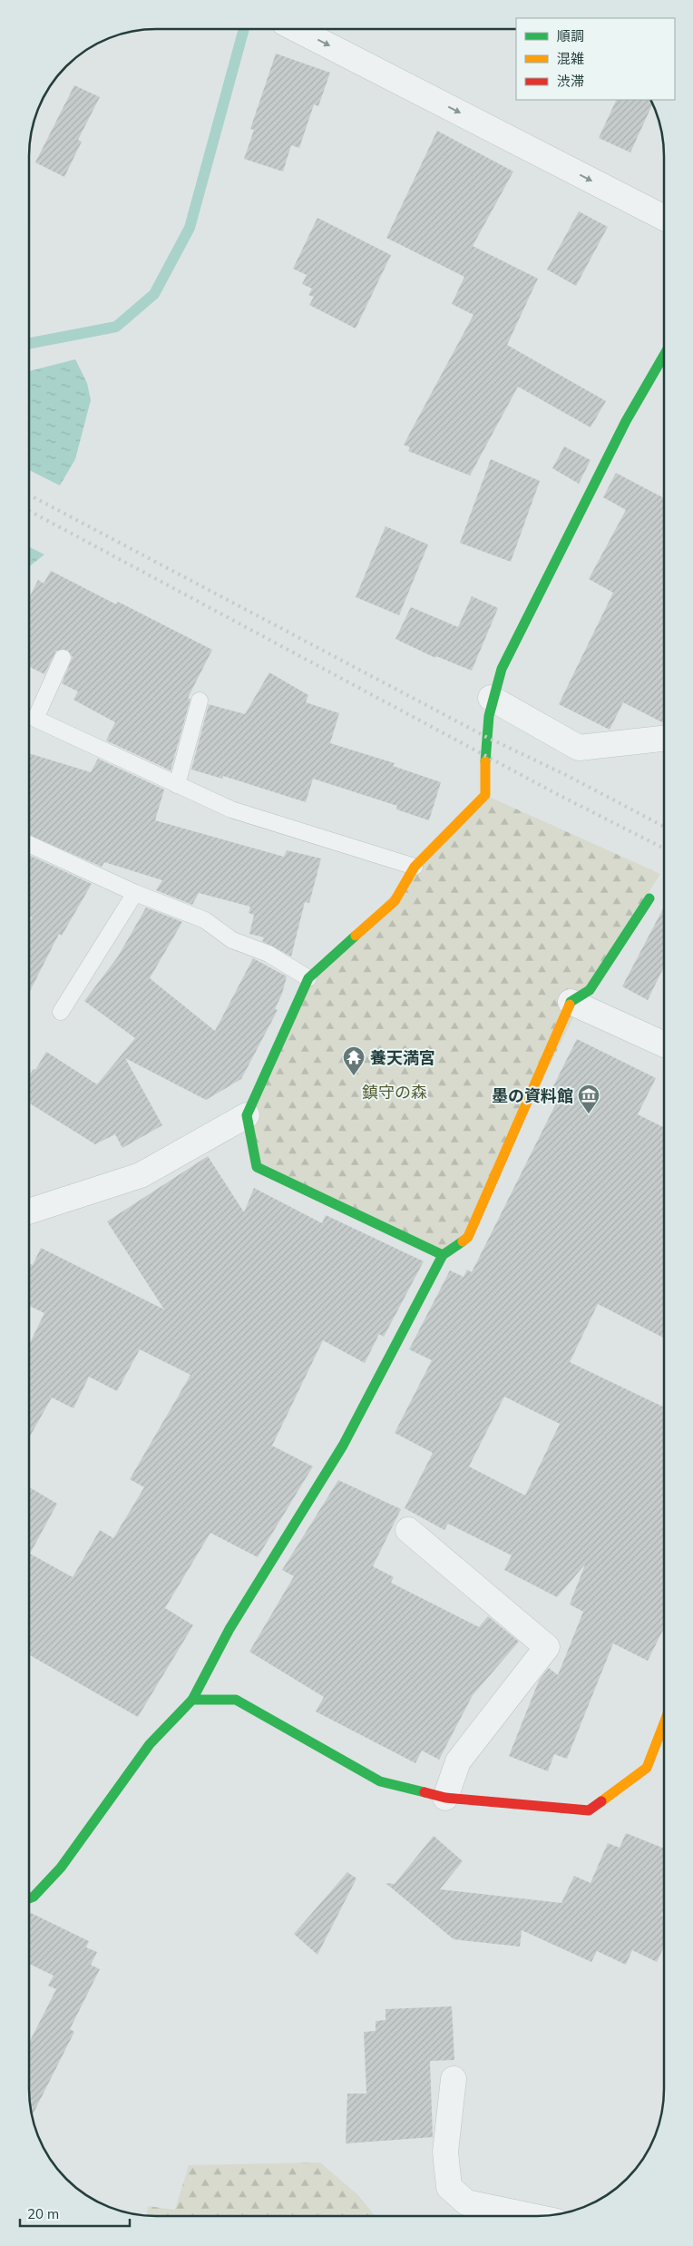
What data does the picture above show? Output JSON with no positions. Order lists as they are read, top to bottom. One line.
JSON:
{"parks":["鎮守の森"],"places":{"temple":["養天満宮"],"museum":["墨の資料館"]},"legend":["順調","混雑","渋滞"],"scale_bar":"20 m"}
